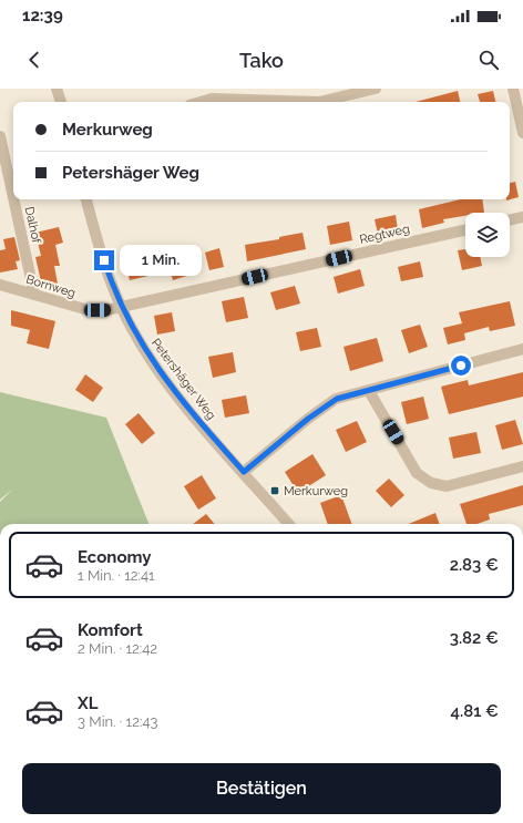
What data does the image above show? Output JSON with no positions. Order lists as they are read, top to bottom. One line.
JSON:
{"streets":{"street":["Dalhof","Regtweg","Bornweg","Petershäger Weg"]},"crossings":[["Dalhof","Bornweg"],["Regtweg","Bornweg"],["Regtweg","Petershäger Weg"],["Bornweg","Petershäger Weg"]],"places":{"transit":["Merkurweg"]},"page":{"status":"12:39","header":"Tako","banner":["Merkurweg","Petershäger Weg"],"bubble":"1 Min.","list":[{"name":"Economy","note":"1 Min. · 12:41","value":"2.83 €"},{"name":"Komfort","note":"2 Min. · 12:42","value":"3.82 €"},{"name":"XL","note":"3 Min. · 12:43","value":"4.81 €"}],"buttons":"Bestätigen"}}
